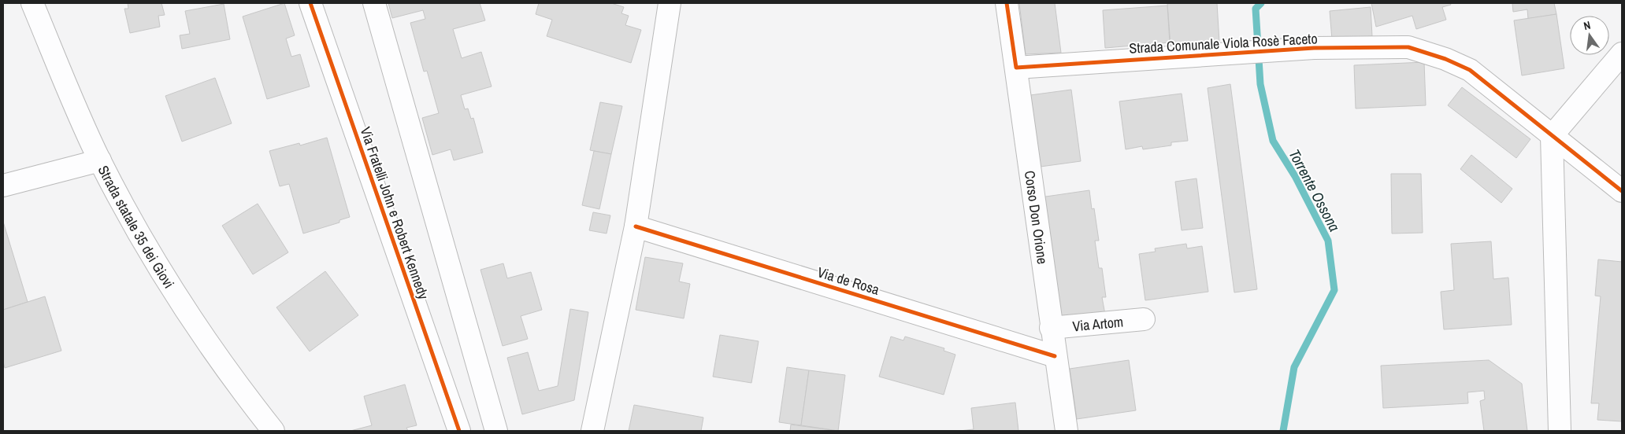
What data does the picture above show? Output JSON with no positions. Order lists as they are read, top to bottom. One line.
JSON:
{"streets":{"street":["Strada Comunale Viola Rosè Faceto","Via Fratelli John e Robert Kennedy","Corso Don Orione","Strada statale 35 dei Giovi","Via de Rosa","Via Artom"]},"crossings":[["Strada Comunale Viola Rosè Faceto","Corso Don Orione"],["Corso Don Orione","Via de Rosa"],["Corso Don Orione","Via Artom"]],"water":["Torrente Ossona"],"north":"top"}
